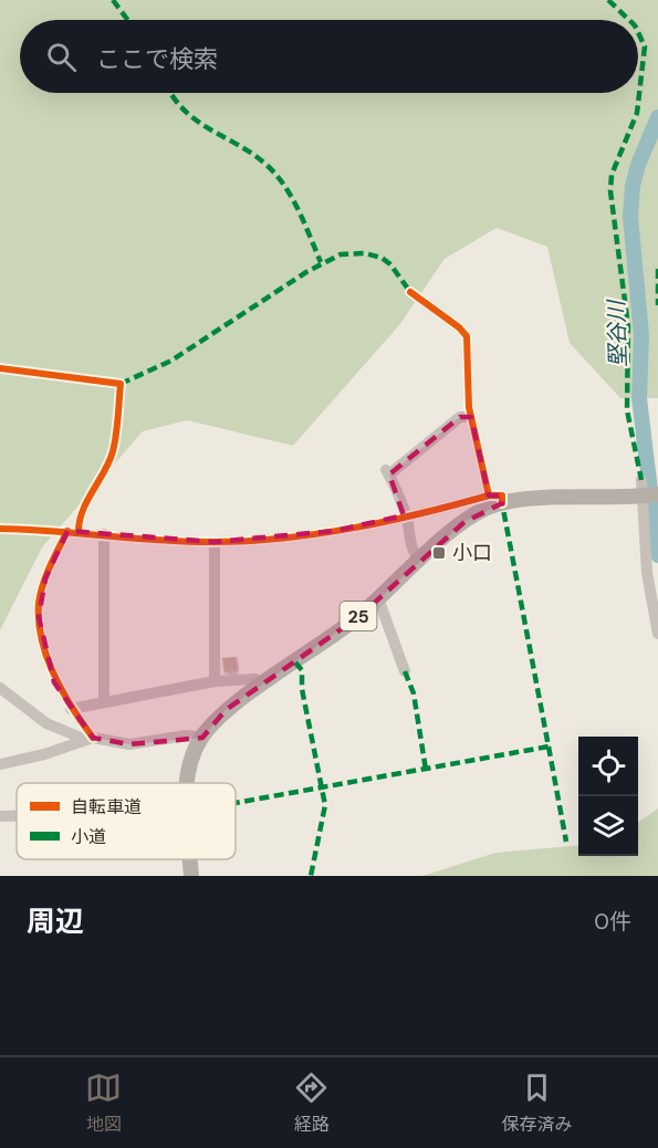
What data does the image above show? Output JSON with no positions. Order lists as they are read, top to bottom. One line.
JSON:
{"streets":{"main road":["25"]},"water":["堅谷川"],"places":{"transit":["小口"]},"legend":["自転車道","小道"],"page":{"search":"ここで検索","heading":["周辺","0件"],"nav":["地図","経路","保存済み"]}}
